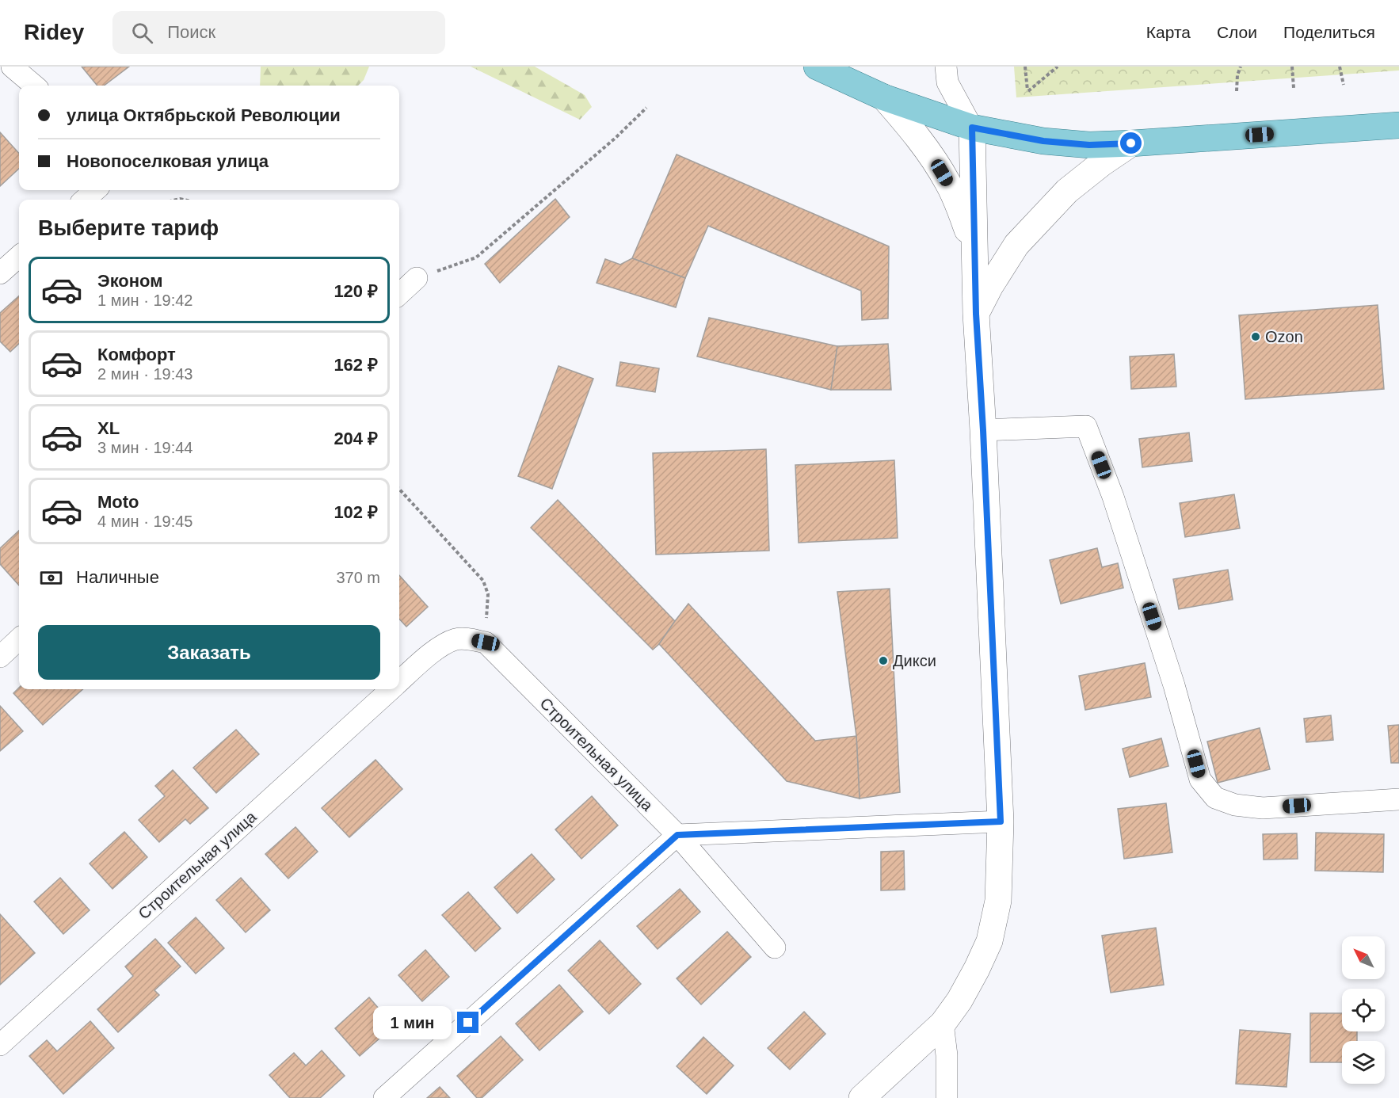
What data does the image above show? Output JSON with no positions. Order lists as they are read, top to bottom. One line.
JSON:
{"streets":{"street":["Строительная улица"]},"places":["Ozon","Дикси"],"north":"top left","page":{"header":"Ridey","search":"Поиск","nav":["Карта","Слои","Поделиться"],"banner":["улица Октябрьской Революции","Новопоселковая улица"],"heading":"Выберите тариф","list":[{"name":"Эконом","note":"1 мин · 19:42","value":"120 ₽"},{"name":"Комфорт","note":"2 мин · 19:43","value":"162 ₽"},{"name":"XL","note":"3 мин · 19:44","value":"204 ₽"},{"name":"Moto","note":"4 мин · 19:45","value":"102 ₽"}],"pay":["Наличные","370 m"],"buttons":"Заказать","bubble":"1 мин"}}
